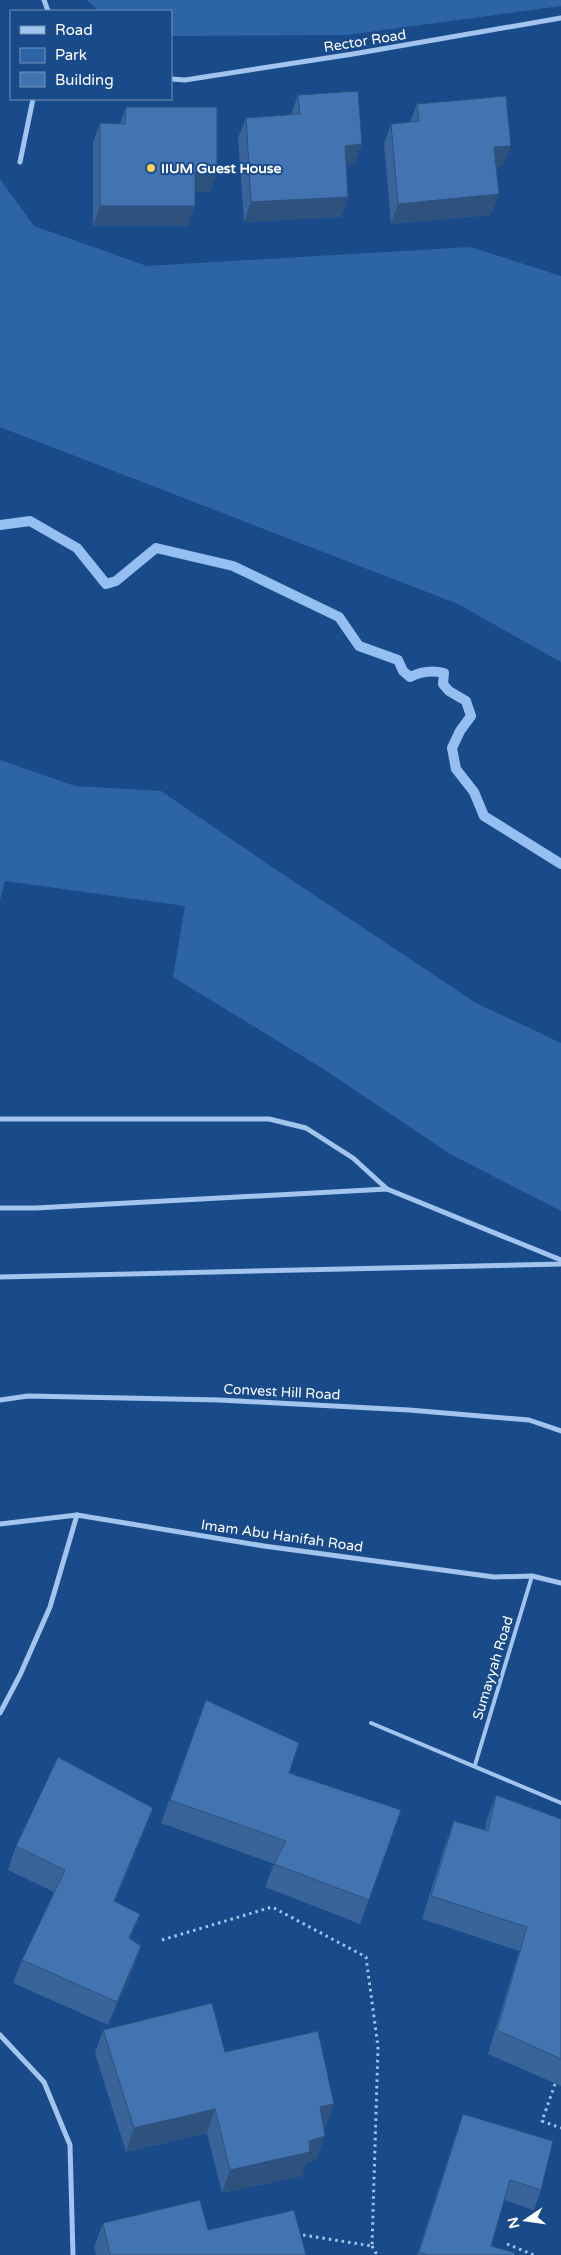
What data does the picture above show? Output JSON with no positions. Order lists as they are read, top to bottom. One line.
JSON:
{"streets":{"street":["Rector Road","Convest Hill Road","Imam Abu Hanifah Road"],"lane":["Sumayyah Road"]},"crossings":[["Imam Abu Hanifah Road","Sumayyah Road"]],"places":["IIUM Guest House"],"legend":["Road","Park","Building"],"north":"left"}
